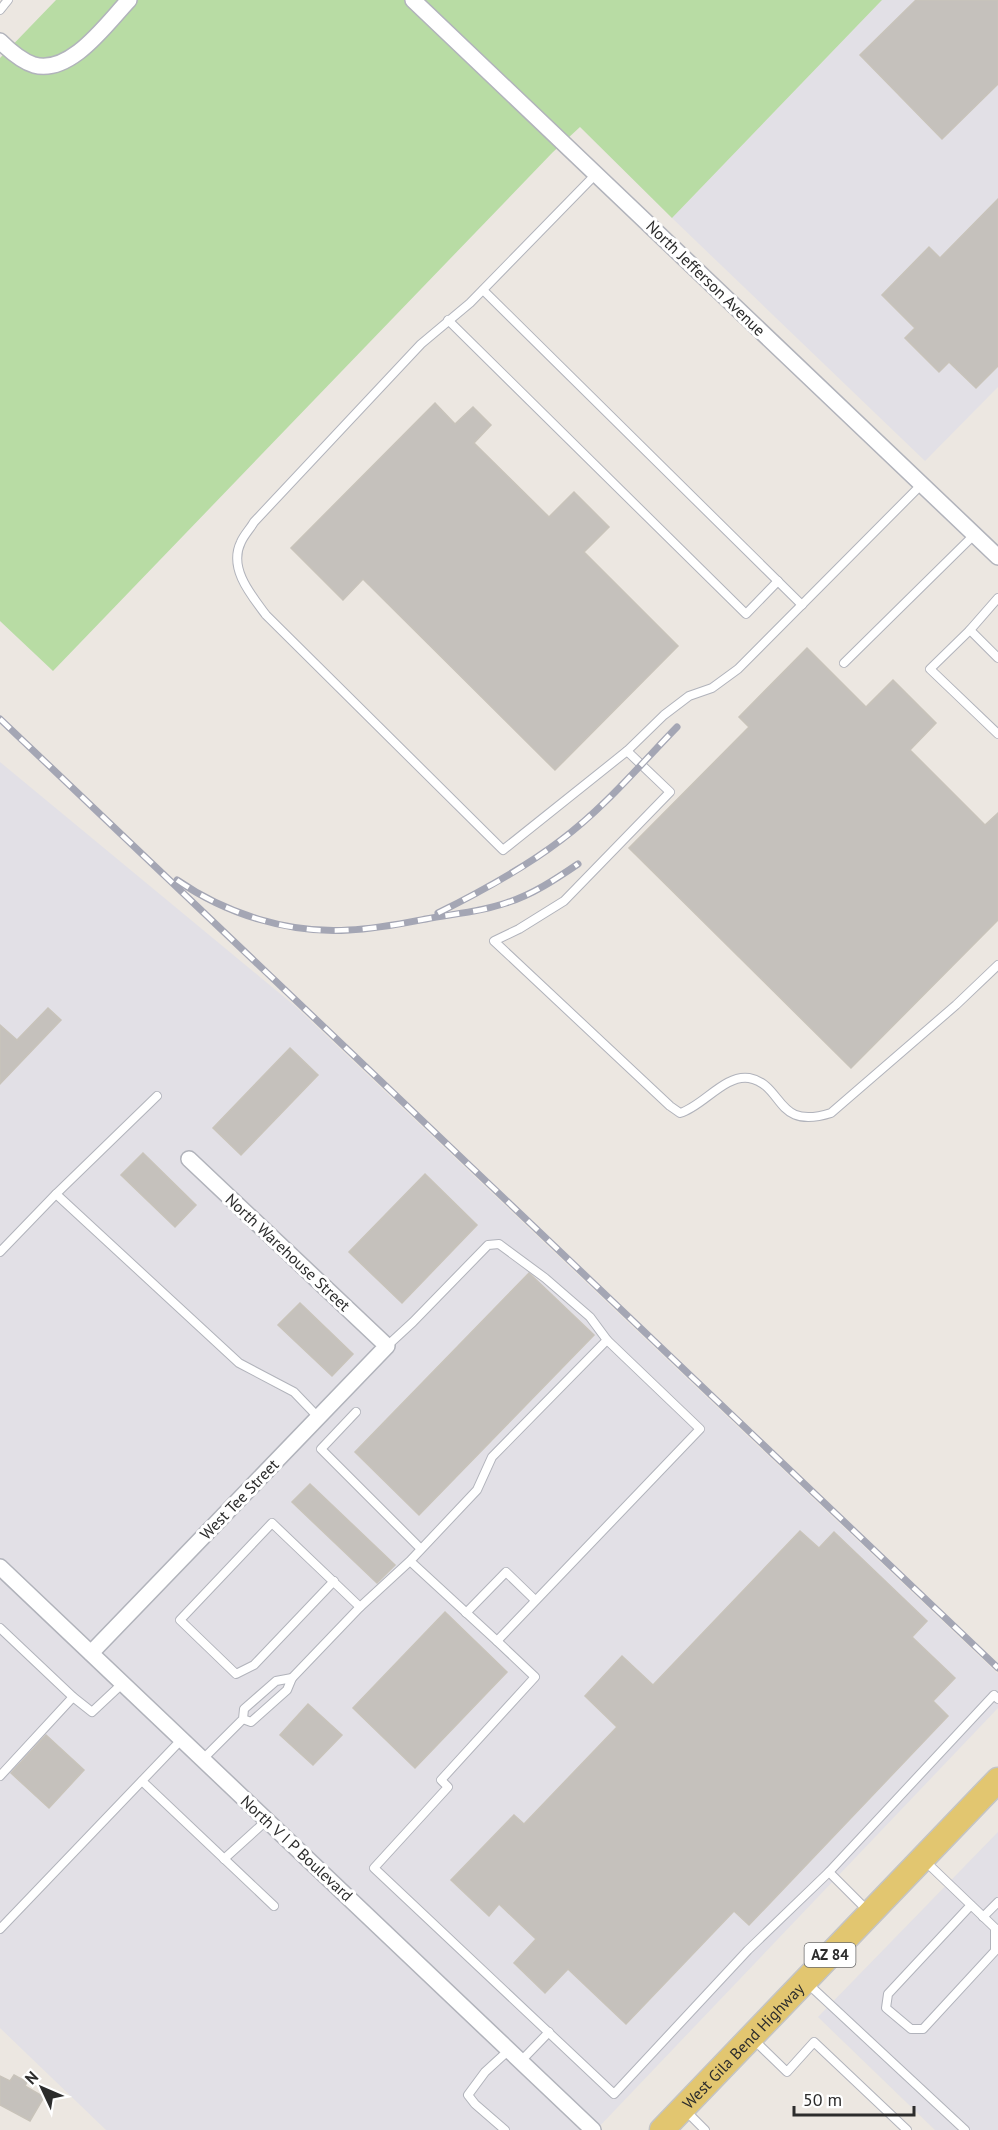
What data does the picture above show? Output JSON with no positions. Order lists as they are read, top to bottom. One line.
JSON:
{"streets":{"main road":["AZ 84","West Gila Bend Highway"],"street":["North Jefferson Avenue","North Warehouse Street","West Tee Street","North V I P Boulevard"]},"crossings":[["North Warehouse Street","West Tee Street"],["West Tee Street","North V I P Boulevard"]],"scale_bar":"50 m","north":"top left"}
